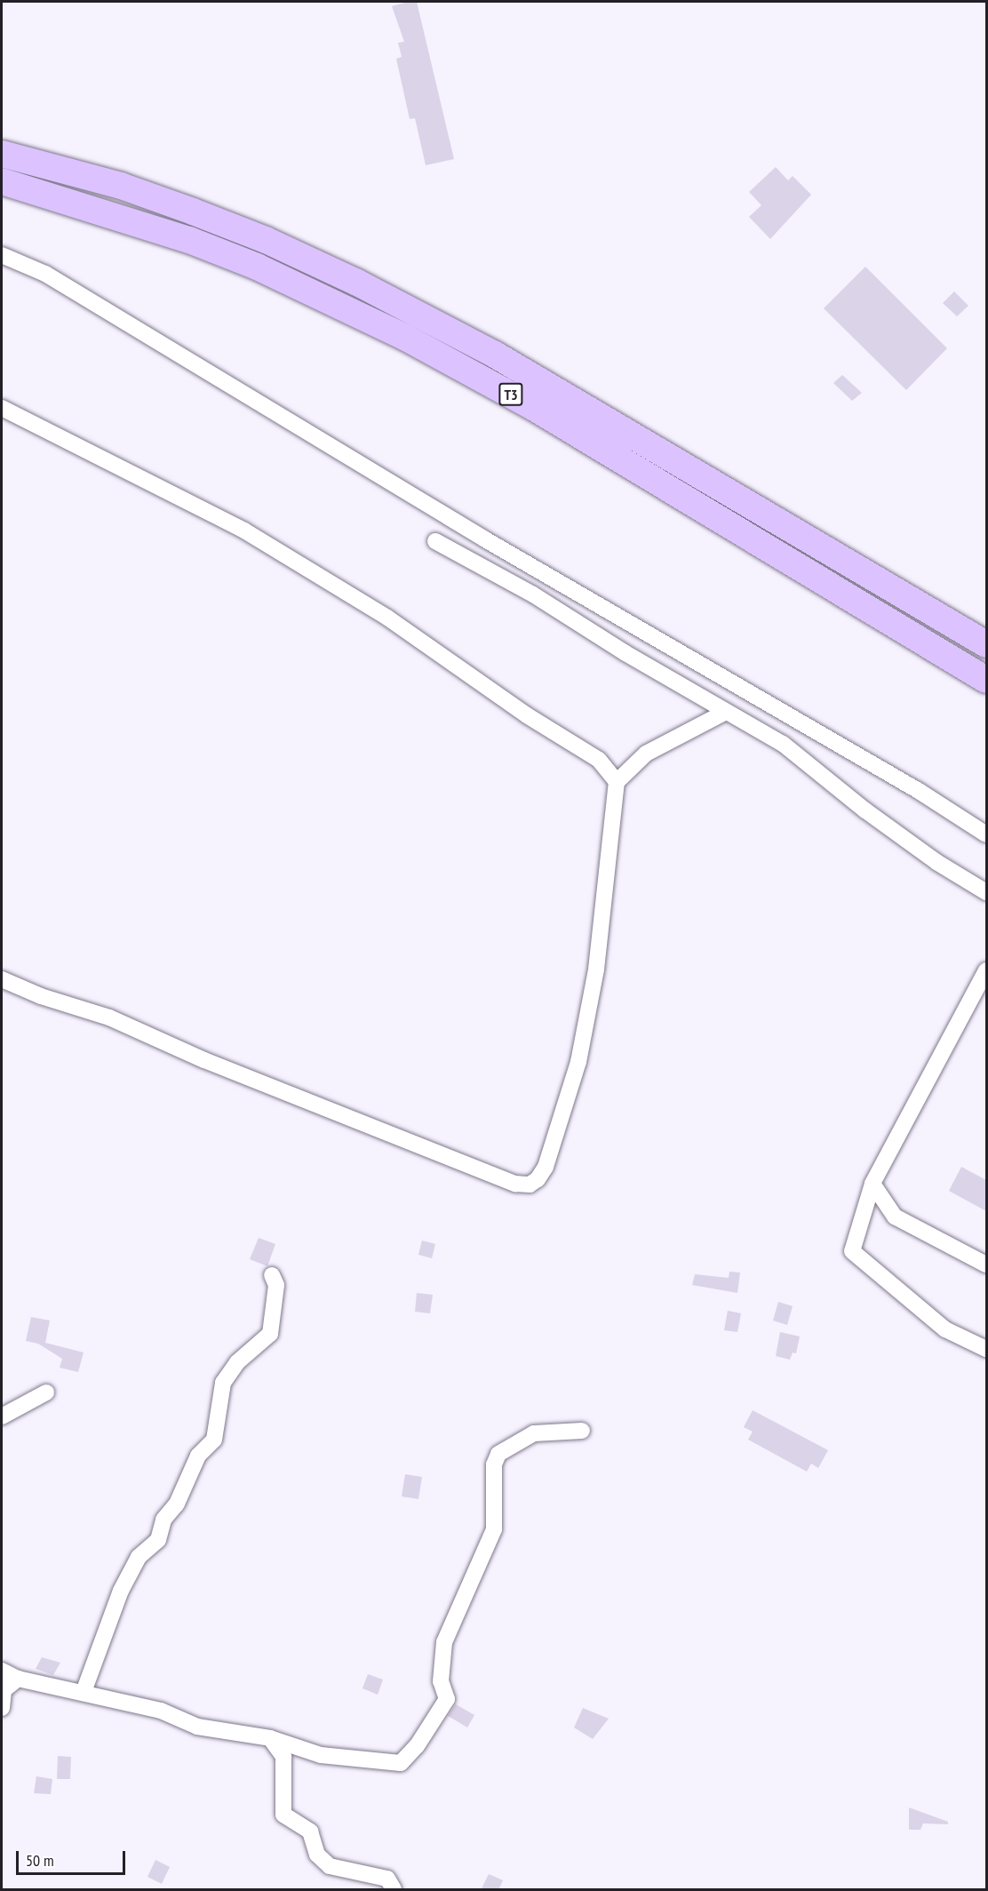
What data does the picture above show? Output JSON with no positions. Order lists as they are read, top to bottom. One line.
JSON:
{"streets":{"highway":["T3"]},"scale_bar":"50 m"}
